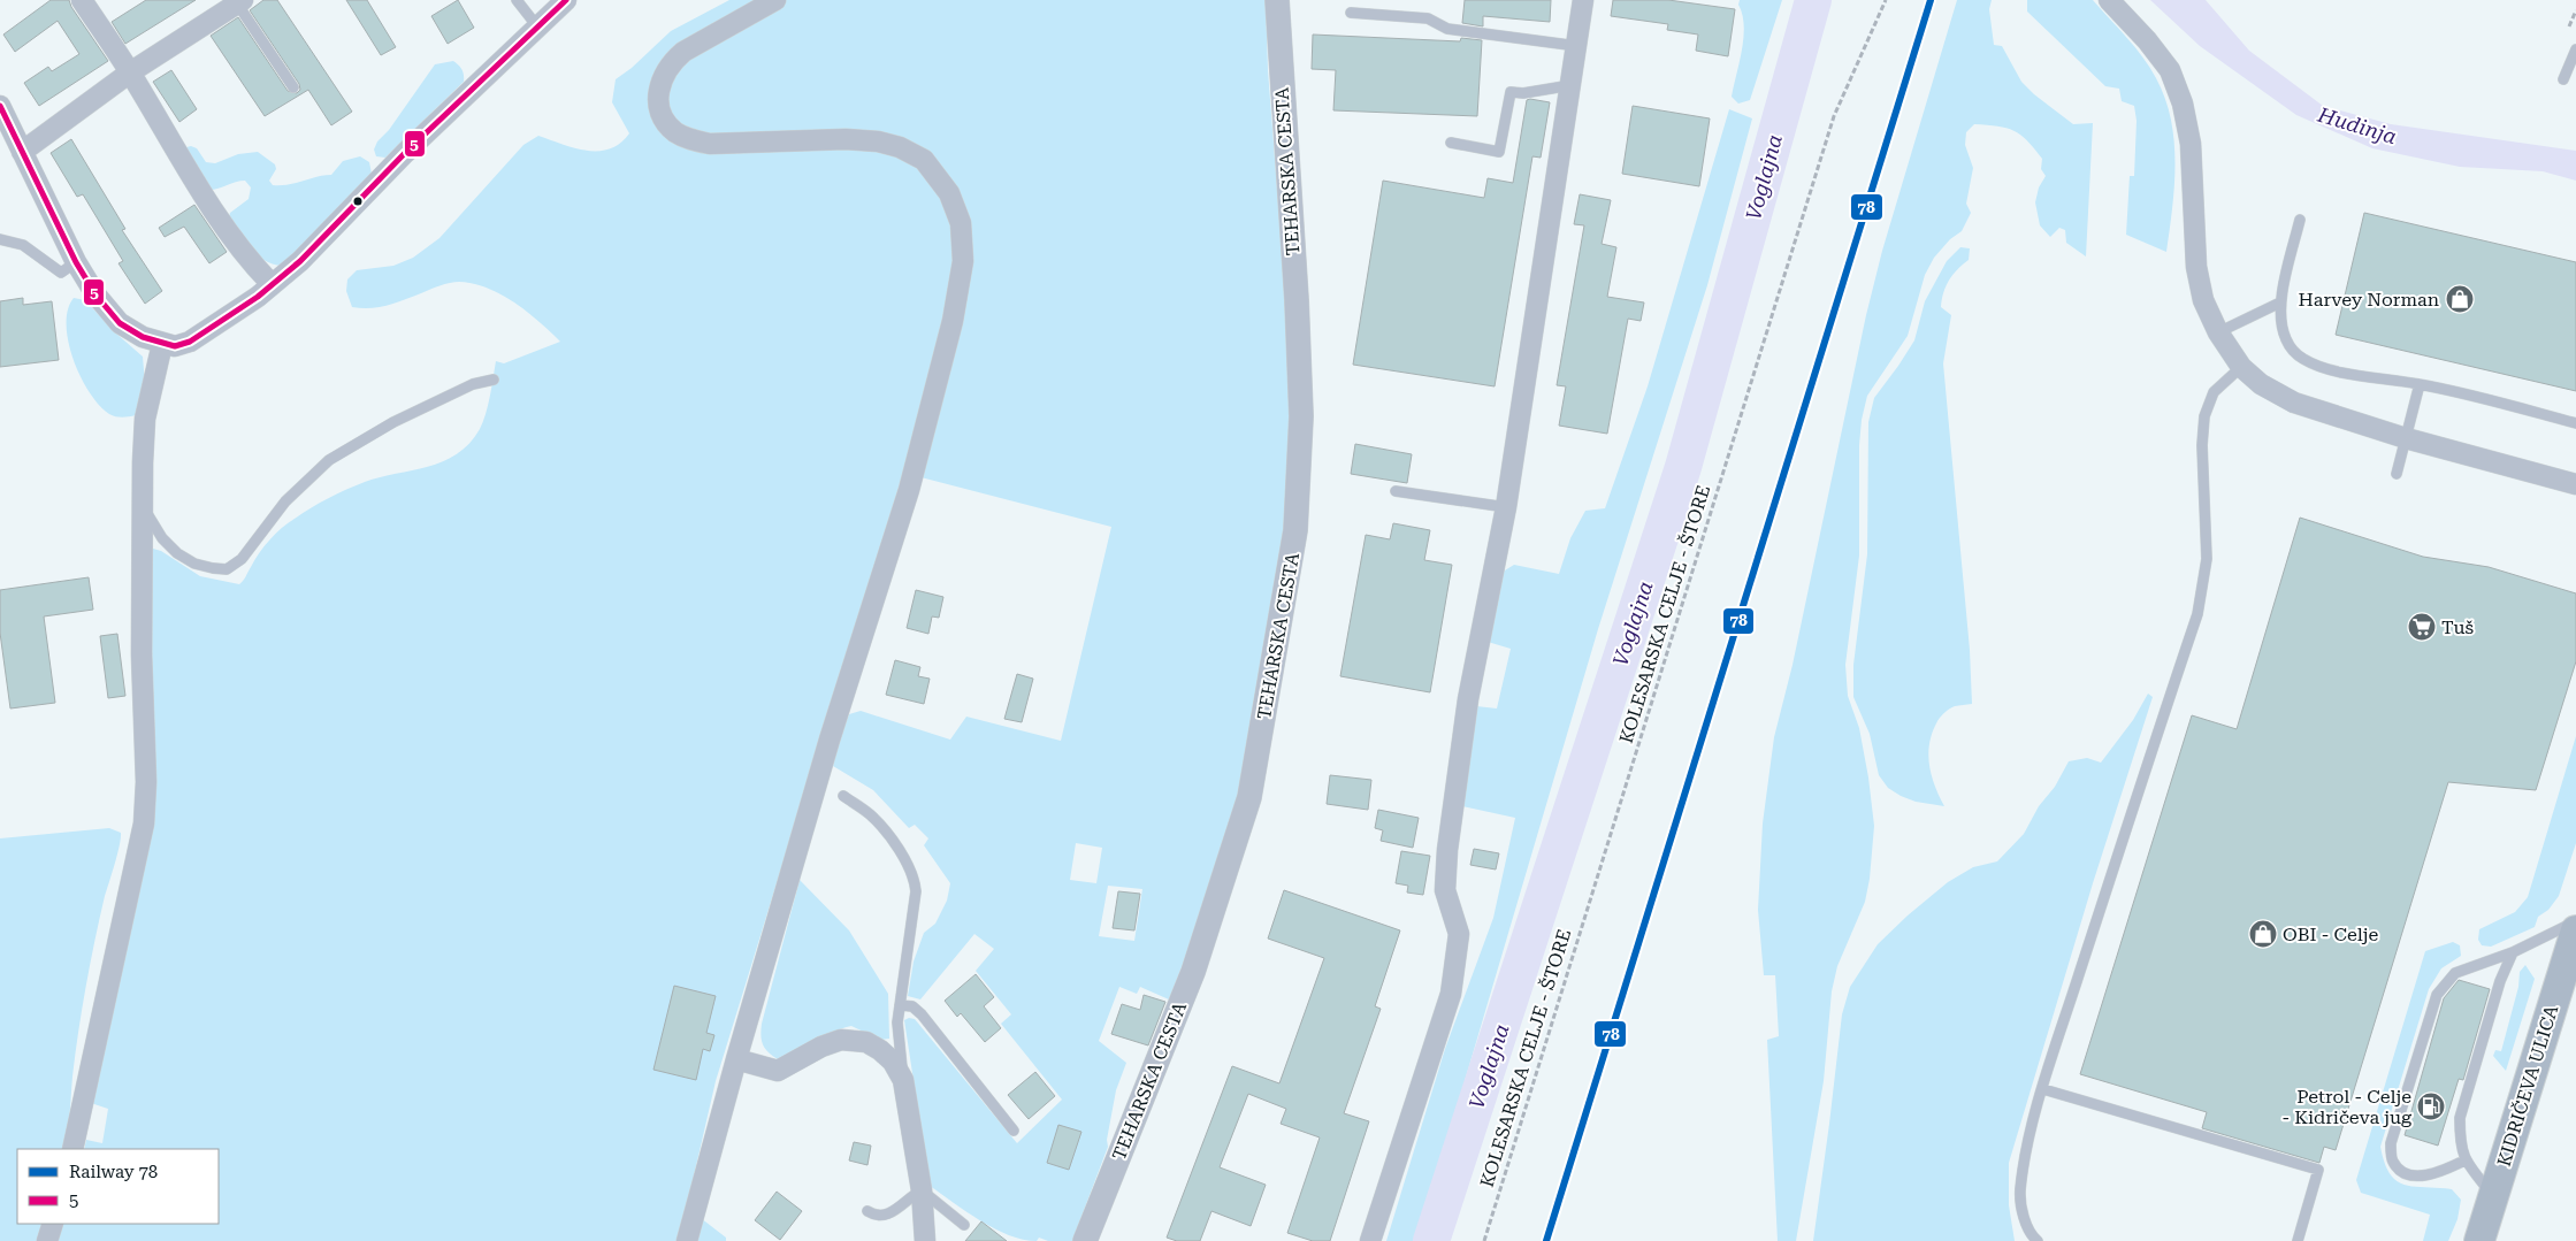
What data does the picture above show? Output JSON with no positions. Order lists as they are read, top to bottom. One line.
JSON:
{"streets":{"main road":["KIDRIČEVA ULICA"],"street":["TEHARSKA CESTA"],"path":["KOLESARSKA CELJE - ŠTORE"]},"water":["Hudinja","Voglajna"],"places":{"shop":["Harvey Norman","OBI - Celje"],"supermarket":["Tuš"],"fuel station":["Petrol - Celje - Kidričeva jug"]},"lines":["rail line 78","transit line 5"],"legend":["Railway 78","5"]}
